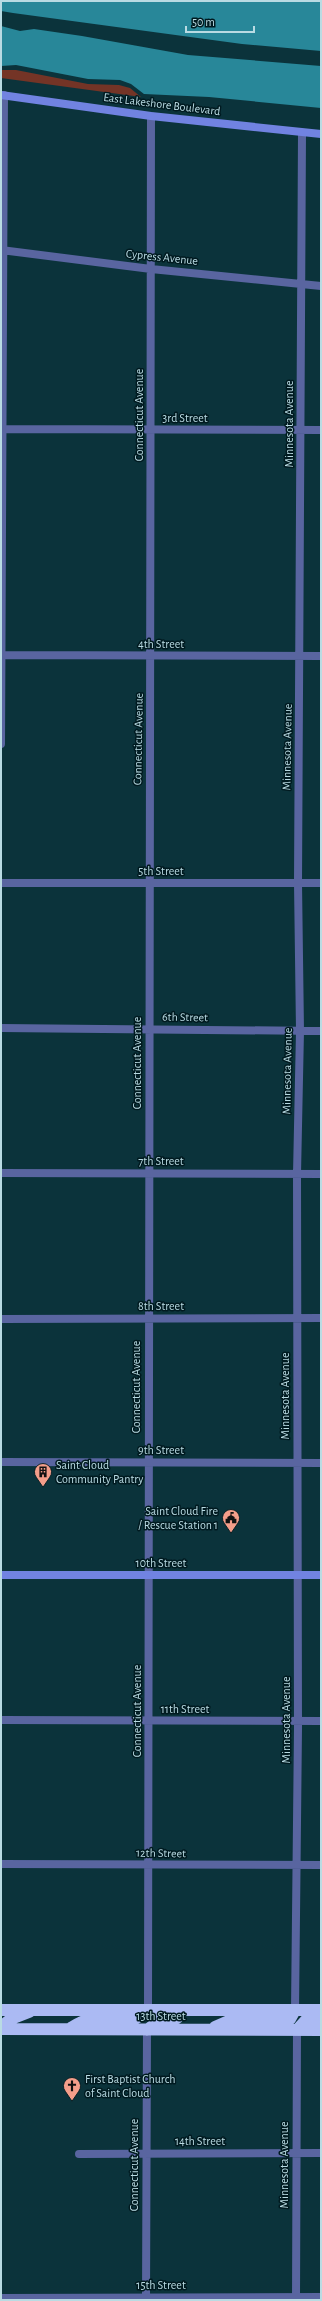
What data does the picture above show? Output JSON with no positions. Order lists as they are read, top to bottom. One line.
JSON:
{"streets":{"highway":["13th Street"],"street":["East Lakeshore Boulevard","Cypress Avenue","Connecticut Avenue","3rd Street","Minnesota Avenue","4th Street","5th Street","6th Street","7th Street","8th Street","9th Street","10th Street","11th Street","12th Street","14th Street","15th Street"]},"crossings":[["East Lakeshore Boulevard","Connecticut Avenue"],["East Lakeshore Boulevard","Minnesota Avenue"],["Cypress Avenue","Connecticut Avenue"],["Cypress Avenue","Minnesota Avenue"],["Connecticut Avenue","3rd Street"],["Connecticut Avenue","4th Street"],["Connecticut Avenue","5th Street"],["Connecticut Avenue","6th Street"],["Connecticut Avenue","7th Street"],["Connecticut Avenue","8th Street"],["Connecticut Avenue","9th Street"],["Connecticut Avenue","10th Street"],["Connecticut Avenue","11th Street"],["Connecticut Avenue","12th Street"],["Connecticut Avenue","13th Street"],["Connecticut Avenue","14th Street"],["Connecticut Avenue","15th Street"],["3rd Street","Minnesota Avenue"],["Minnesota Avenue","4th Street"],["Minnesota Avenue","5th Street"],["Minnesota Avenue","6th Street"],["Minnesota Avenue","7th Street"],["Minnesota Avenue","8th Street"],["Minnesota Avenue","9th Street"],["Minnesota Avenue","10th Street"],["Minnesota Avenue","11th Street"],["Minnesota Avenue","12th Street"],["Minnesota Avenue","13th Street"],["Minnesota Avenue","14th Street"],["Minnesota Avenue","15th Street"]],"places":{"building":["Saint Cloud Community Pantry"],"public building":["Saint Cloud Fire / Rescue Station 1"],"church":["First Baptist Church of Saint Cloud"]},"scale_bar":"50 m"}
